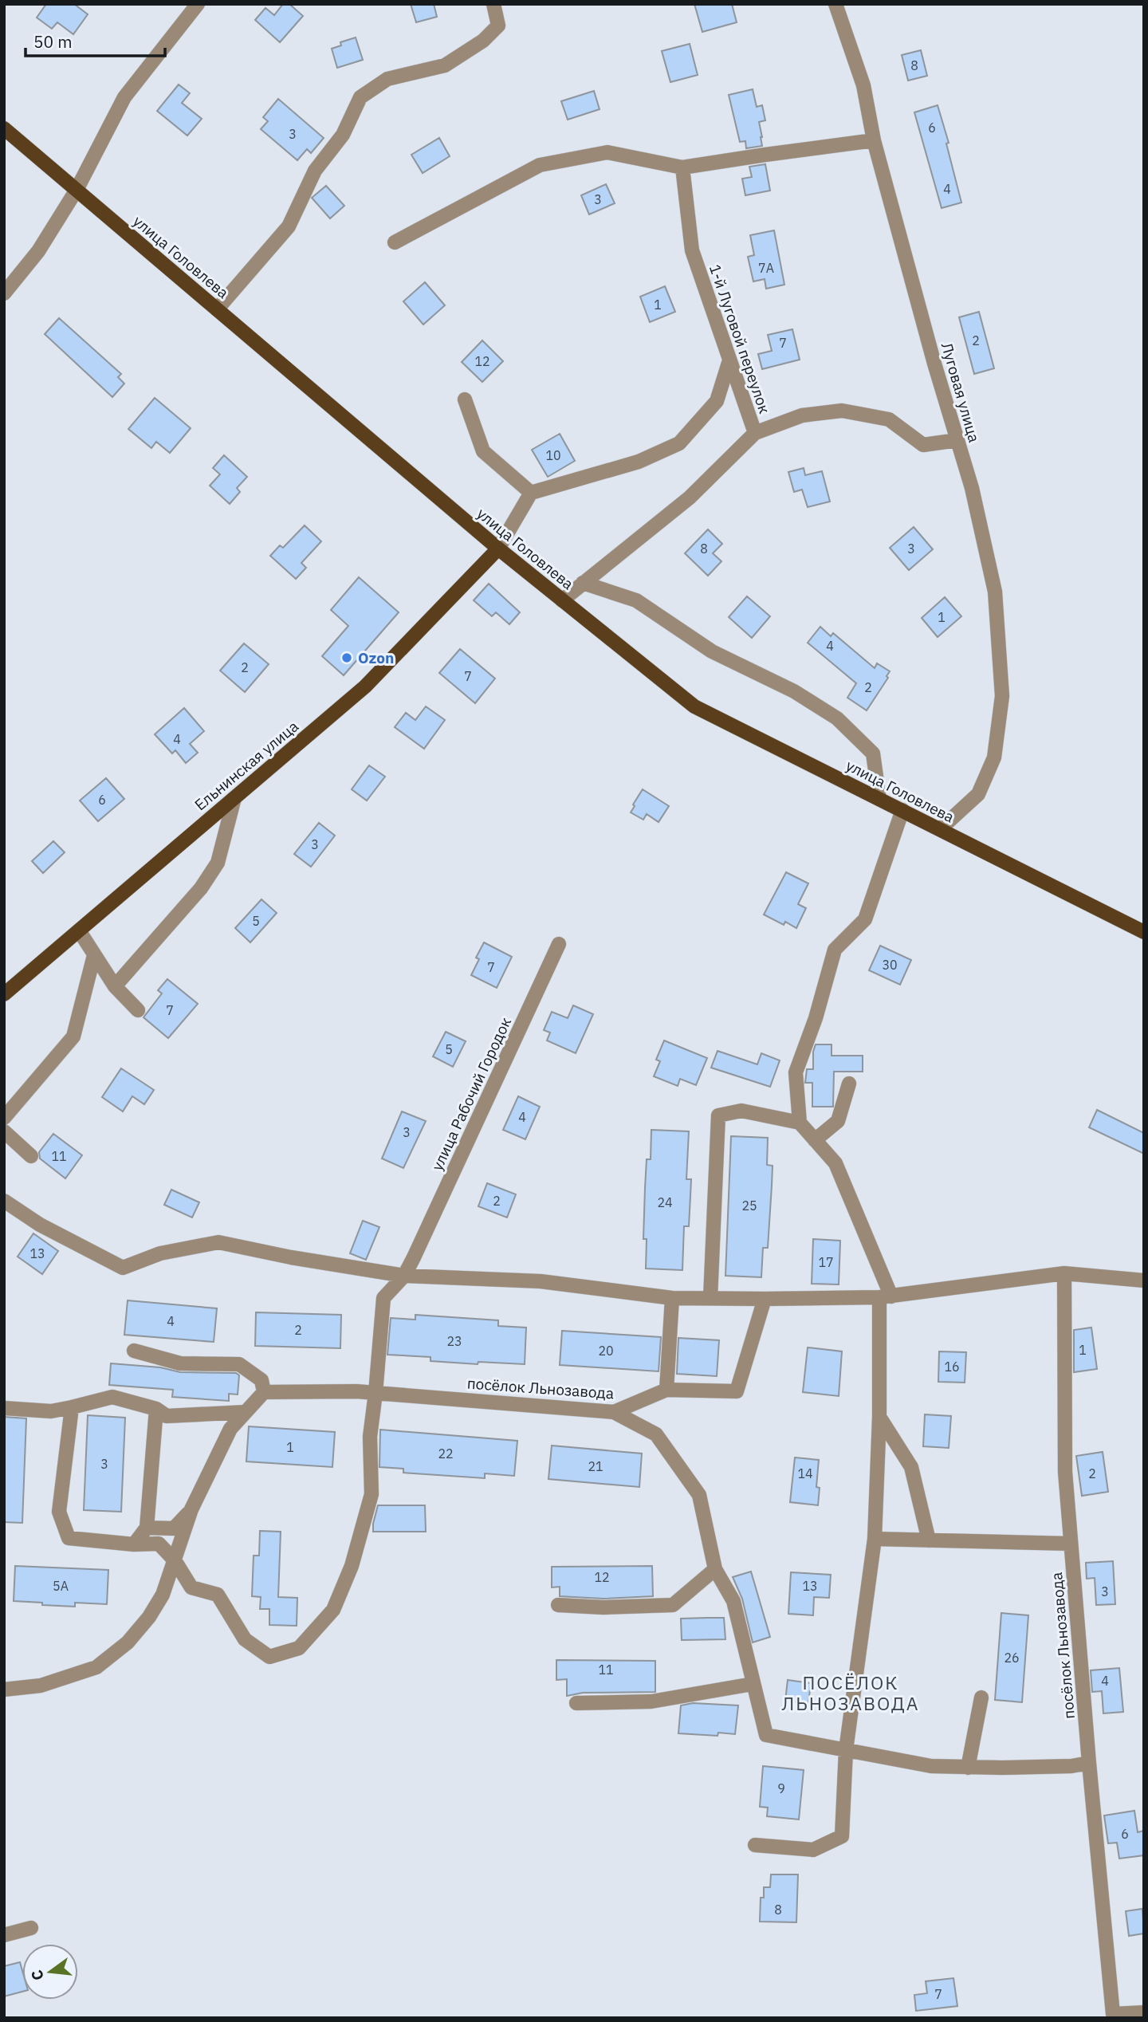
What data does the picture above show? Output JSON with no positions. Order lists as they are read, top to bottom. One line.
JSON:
{"streets":{"main road":["улица Головлева","Ельнинская улица"],"street":["1-й Луговой переулок","Луговая улица","улица Рабочий Городок","посёлок Льнозавода"]},"crossings":[["улица Головлева","1-й Луговой переулок"],["улица Головлева","Луговая улица"],["улица Головлева","Ельнинская улица"],["улица Рабочий Городок","посёлок Льнозавода"]],"districts":["ПОСЁЛОК ЛЬНОЗАВОДА"],"places":["Ozon"],"house_numbers":["8","6","3","4","3","7А","1","2","7","12","10","8","3","1","4","2","7","2","4","6","3","5","30","7","7","5","4","3","11","2","24","25","13","17","4","2","23","1","20","16","1","22","3","21","14","2","12","5А","13","3","26","11","4","9","6","8","7"],"scale_bar":"50 m","north":"left"}
